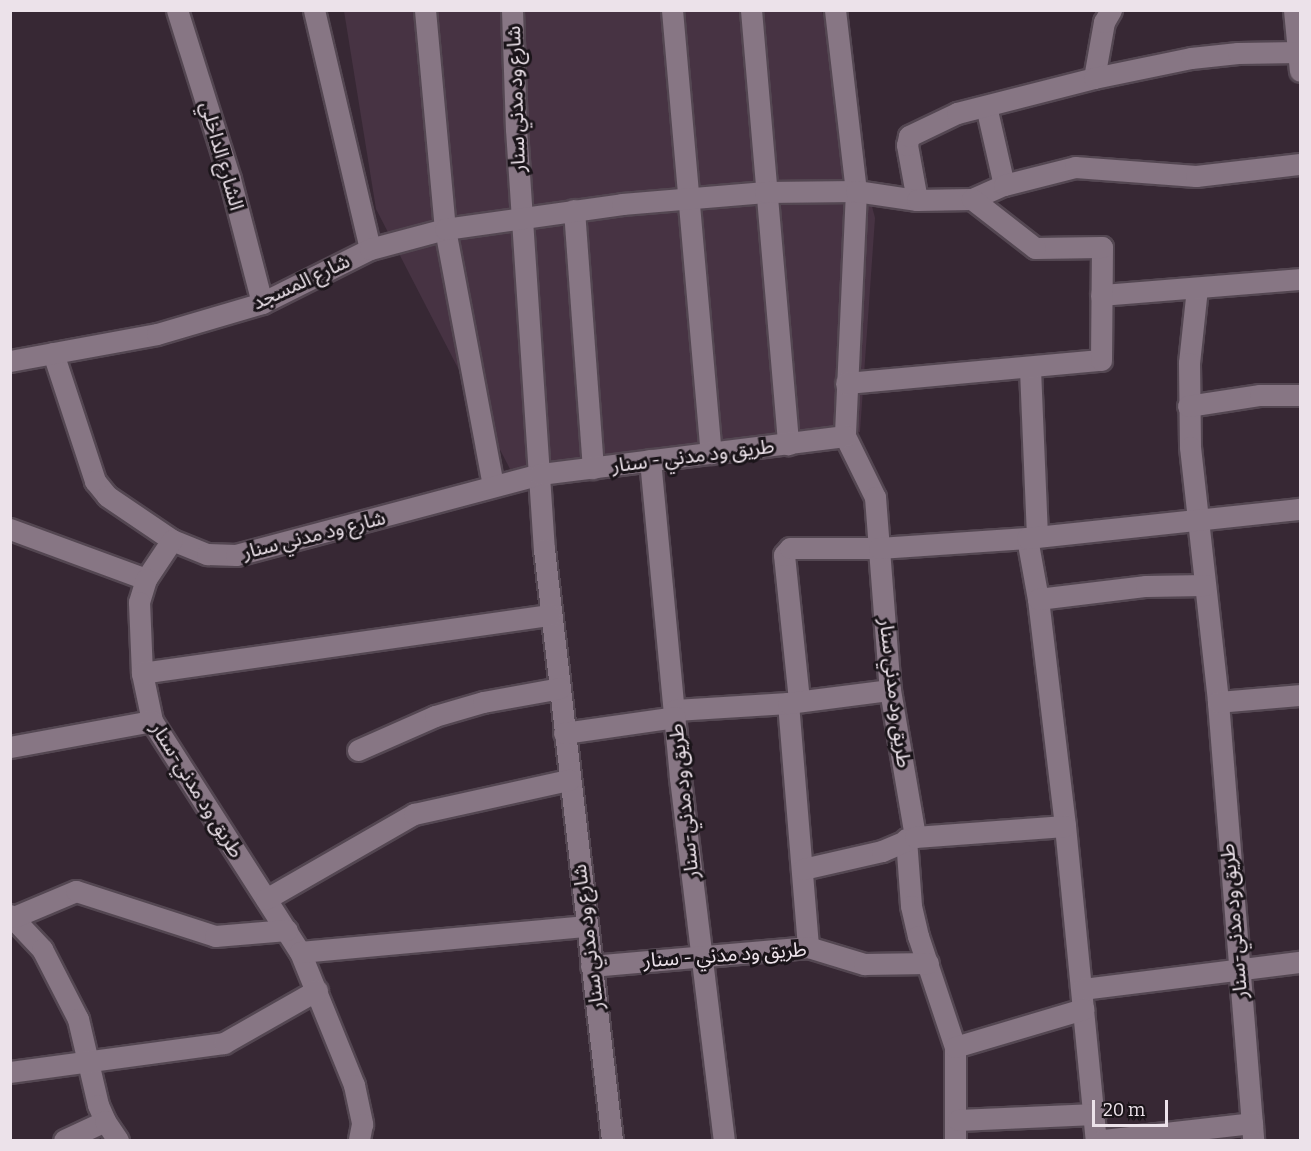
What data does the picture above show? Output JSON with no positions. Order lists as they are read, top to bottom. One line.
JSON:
{"streets":{"street":["شارع ود مدني سنار","الشارع الداخلي","شارع المسجد","طريق ود مدني - سنار","طريق ود مدني سنار","طريق ود مدني-سنار"]},"crossings":[["شارع ود مدني سنار","شارع المسجد"],["شارع ود مدني سنار","طريق ود مدني - سنار"],["شارع ود مدني سنار","طريق ود مدني-سنار"],["الشارع الداخلي","شارع المسجد"],["طريق ود مدني - سنار","طريق ود مدني-سنار"]],"scale_bar":"20 m"}
